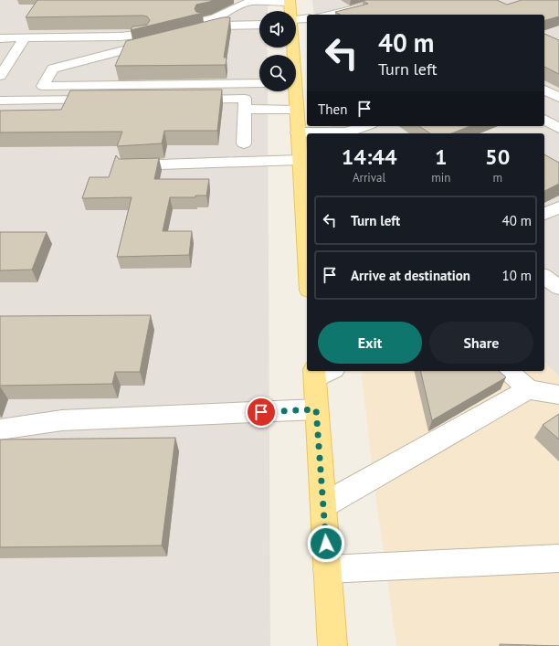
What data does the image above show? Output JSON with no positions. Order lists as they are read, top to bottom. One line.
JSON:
{"page":{"turn":["40 m","Turn left"],"then":"Then","eta":["14:44","Arrival","1","min","50","m"],"list":[{"name":"Turn left","value":"40 m"},{"name":"Arrive at destination","value":"10 m"}],"buttons":["Exit","Share"]}}
